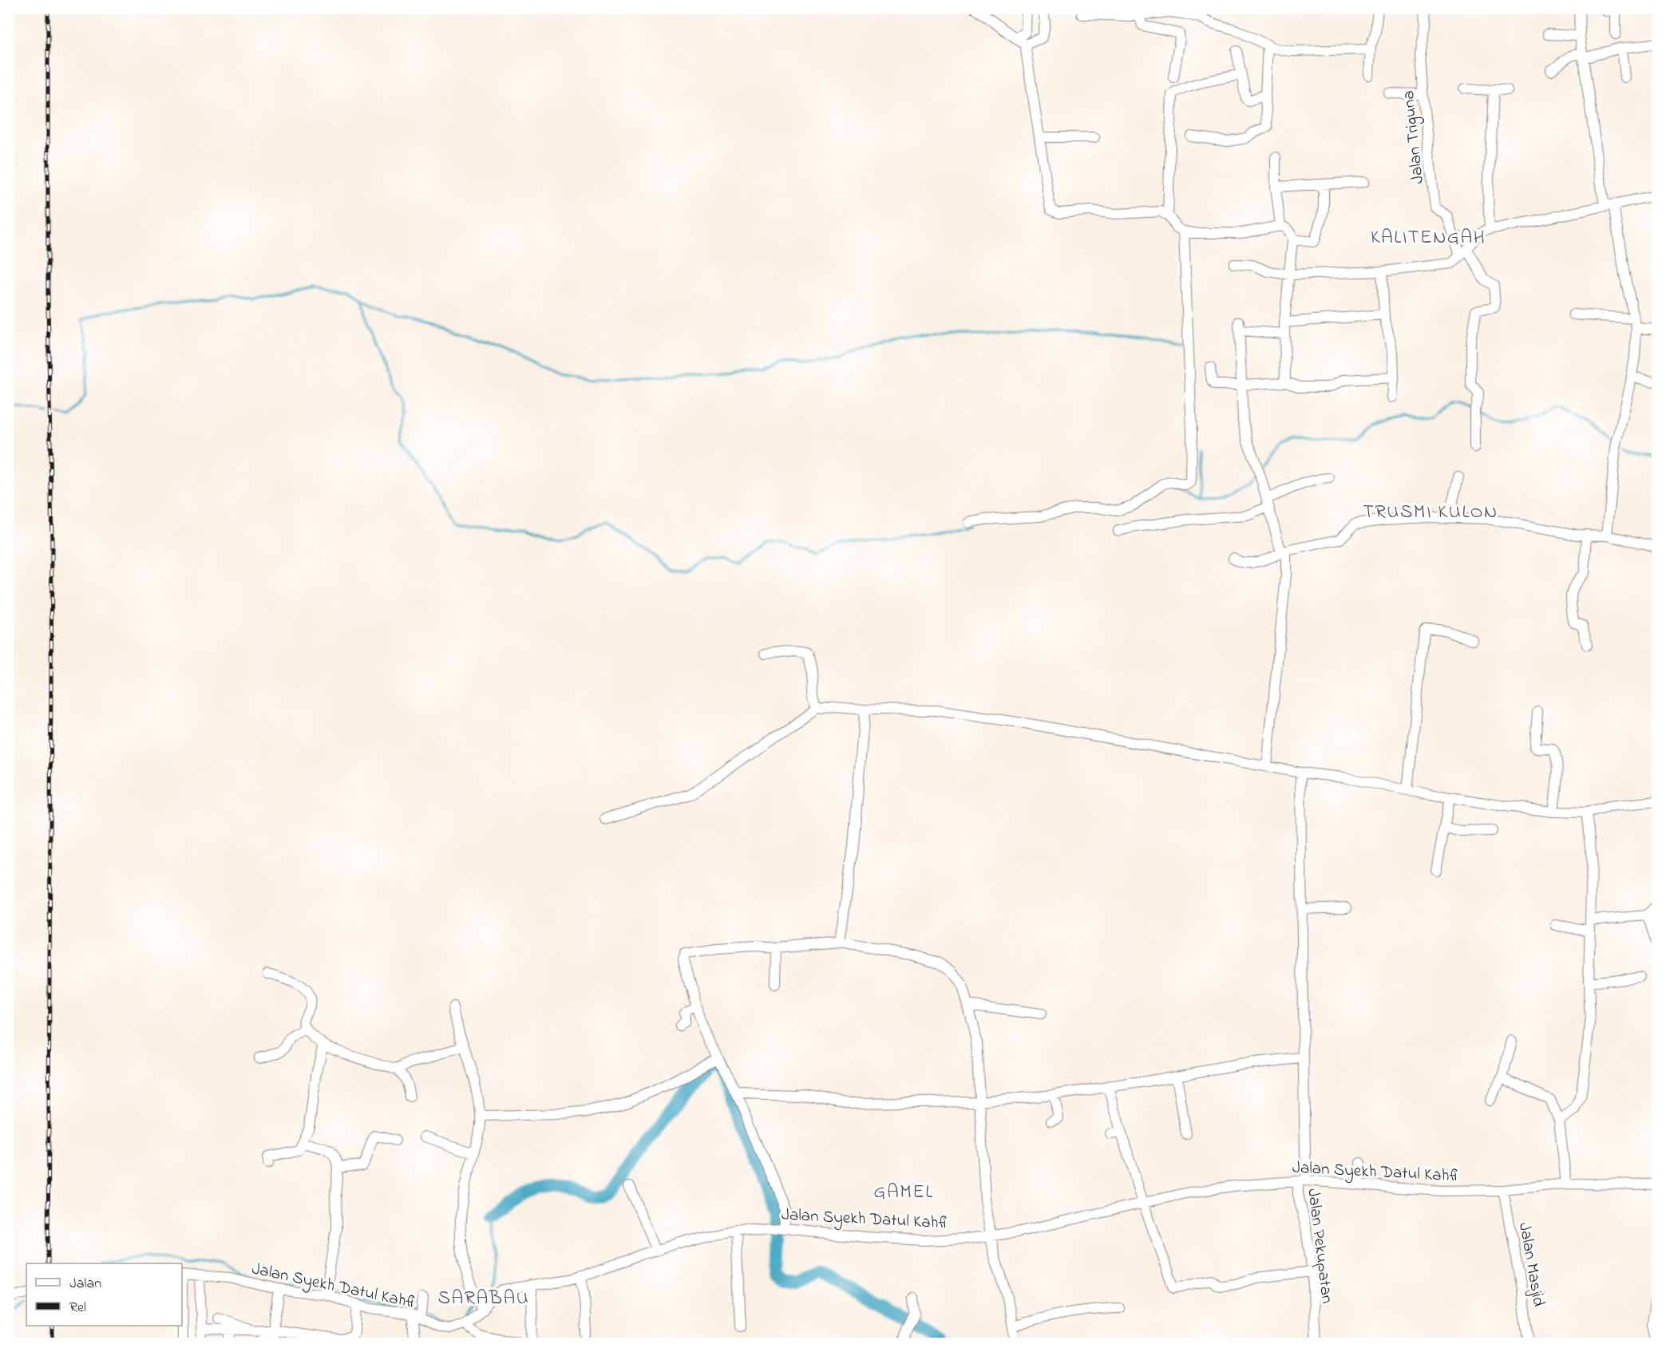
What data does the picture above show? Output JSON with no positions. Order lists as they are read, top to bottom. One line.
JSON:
{"streets":{"street":["Jalan Triguna","Jalan Syekh Datul Kahfi","Jalan Pekupatan","Jalan Masjid"]},"crossings":[["Jalan Syekh Datul Kahfi","Jalan Pekupatan"],["Jalan Syekh Datul Kahfi","Jalan Masjid"]],"districts":["KALITENGAH","TRUSMI KULON","GAMEL","SARABAU"],"legend":["Jalan","Rel"]}
